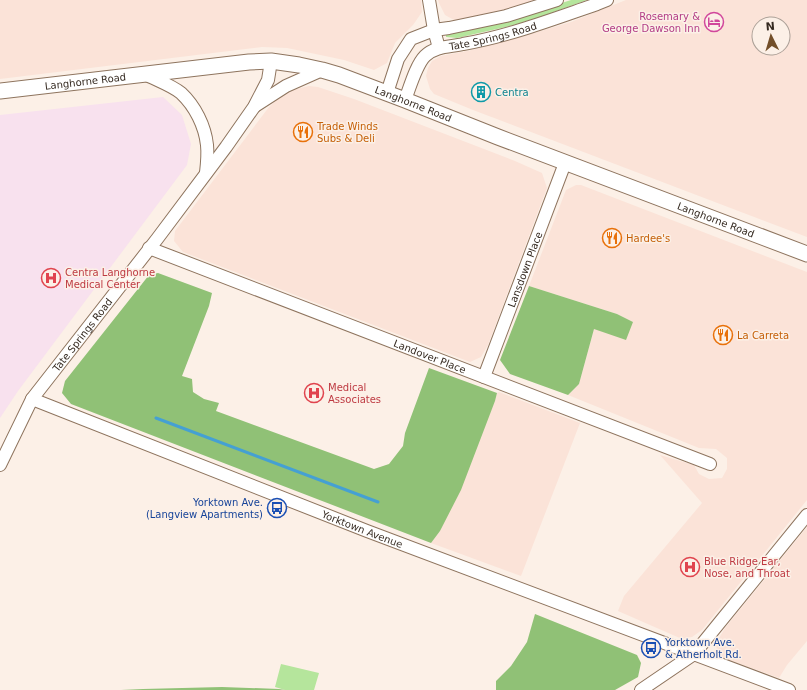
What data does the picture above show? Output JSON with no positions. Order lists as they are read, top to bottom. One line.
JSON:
{"streets":{"main road":["Langhorne Road"],"street":["Tate Springs Road","Lansdown Place","Landover Place","Yorktown Avenue"]},"crossings":[["Tate Springs Road","Langhorne Road"],["Tate Springs Road","Landover Place"],["Tate Springs Road","Yorktown Avenue"],["Langhorne Road","Lansdown Place"],["Lansdown Place","Landover Place"]],"places":{"hotel":["Rosemary & George Dawson Inn"],"building":["Centra"],"restaurant":["Trade Winds Subs & Deli","Hardee's","La Carreta"],"hospital":["Centra Langhorne Medical Center","Medical Associates","Blue Ridge Ear, Nose, and Throat"],"bus stop":["Yorktown Ave. (Langview Apartments)","Yorktown Ave. & Atherholt Rd."]},"north":"top"}
